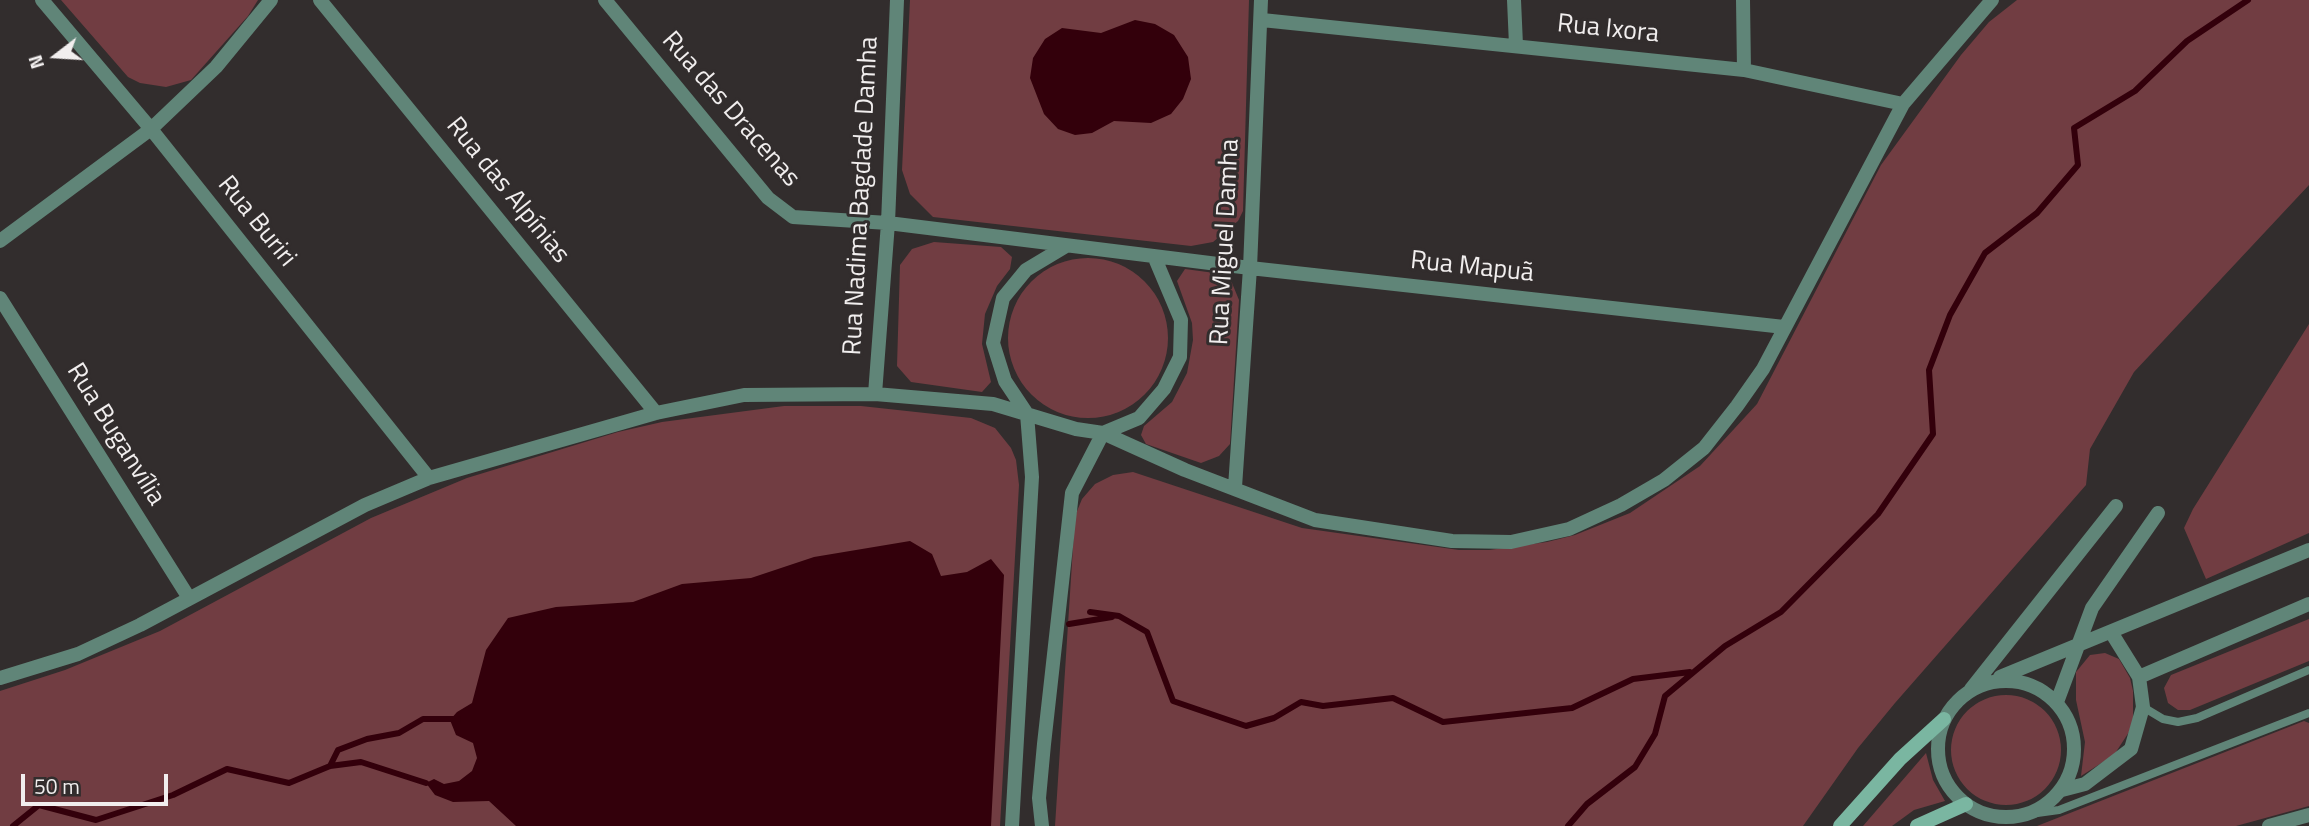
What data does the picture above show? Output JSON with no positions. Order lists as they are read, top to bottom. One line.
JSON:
{"streets":{"street":["Rua Ixora","Rua das Dracenas","Rua das Alpínias","Rua Nadima Bagdade Damha","Rua Buriri","Rua Miguel Damha","Rua Mapuã","Rua Buganvília"]},"crossings":[["Rua Ixora","Rua Miguel Damha"],["Rua das Dracenas","Rua Nadima Bagdade Damha"],["Rua Miguel Damha","Rua Mapuã"]],"scale_bar":"50 m","north":"left"}
